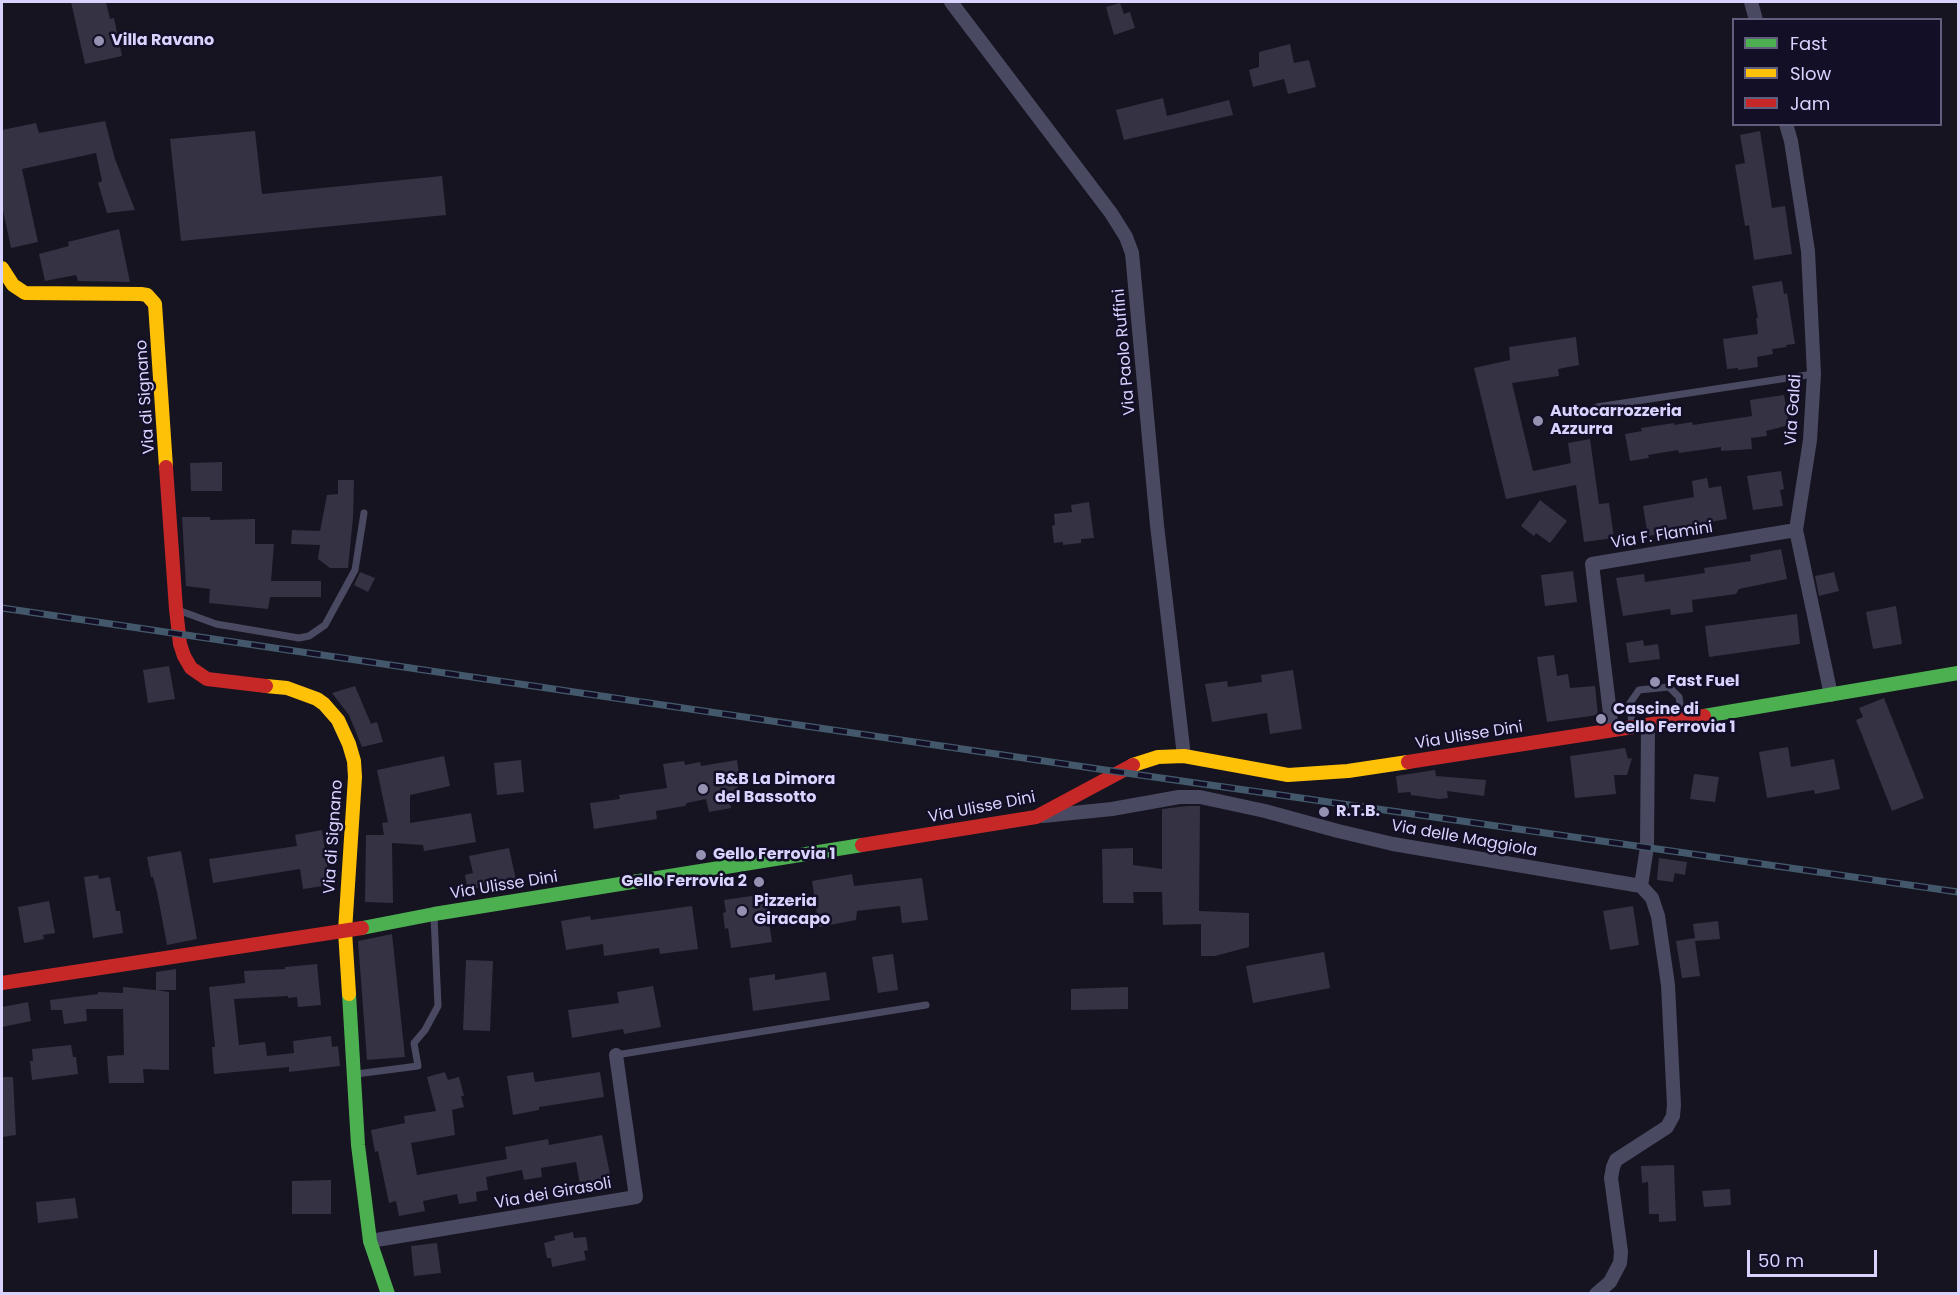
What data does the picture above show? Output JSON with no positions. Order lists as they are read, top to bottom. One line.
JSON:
{"streets":{"street":["Via Paolo Ruffini","Via di Signano","Via Galdi","Via F. Flamini","Via Ulisse Dini","Via delle Maggiola","Via dei Girasoli"]},"crossings":[["Via Paolo Ruffini","Via Ulisse Dini"],["Via di Signano","Via Ulisse Dini"],["Via di Signano","Via dei Girasoli"],["Via Galdi","Via F. Flamini"],["Via Galdi","Via Ulisse Dini"],["Via F. Flamini","Via Ulisse Dini"],["Via Ulisse Dini","Via delle Maggiola"]],"places":["Villa Ravano","Autocarrozzeria Azzurra","Fast Fuel","Cascine di Gello Ferrovia 1","B&B La Dimora del Bassotto","R.T.B.","Gello Ferrovia 1","Gello Ferrovia 2","Pizzeria Giracapo"],"legend":["Fast","Slow","Jam"],"scale_bar":"50 m"}
